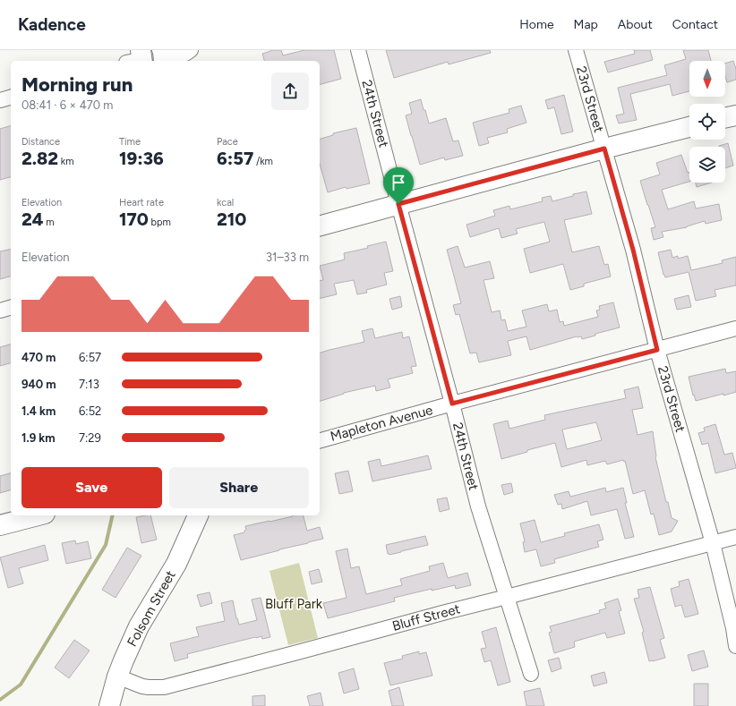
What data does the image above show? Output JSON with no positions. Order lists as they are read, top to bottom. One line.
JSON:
{"streets":{"street":["23rd Street","24th Street","Mapleton Avenue","Folsom Street","Bluff Street"]},"crossings":[["23rd Street","Mapleton Avenue"],["23rd Street","Bluff Street"],["24th Street","Mapleton Avenue"],["24th Street","Bluff Street"],["Folsom Street","Bluff Street"]],"parks":["Bluff Park"],"north":"bottom","page":{"header":"Kadence","nav":["Home","Map","About","Contact"],"heading":["Morning run","08:41 · 6 × 470 m"],"stats":[["Distance","2.82 km"],["Time","19:36"],["Pace","6:57 /km"],["Elevation","24 m"],["Heart rate","170 bpm"],["kcal","210"]],"chart":["Elevation","31–33 m"],"list":[{"name":"470 m","note":"6:57"},{"name":"940 m","note":"7:13"},{"name":"1.4 km","note":"6:52"},{"name":"1.9 km","note":"7:29"}],"buttons":["Save","Share"]}}
